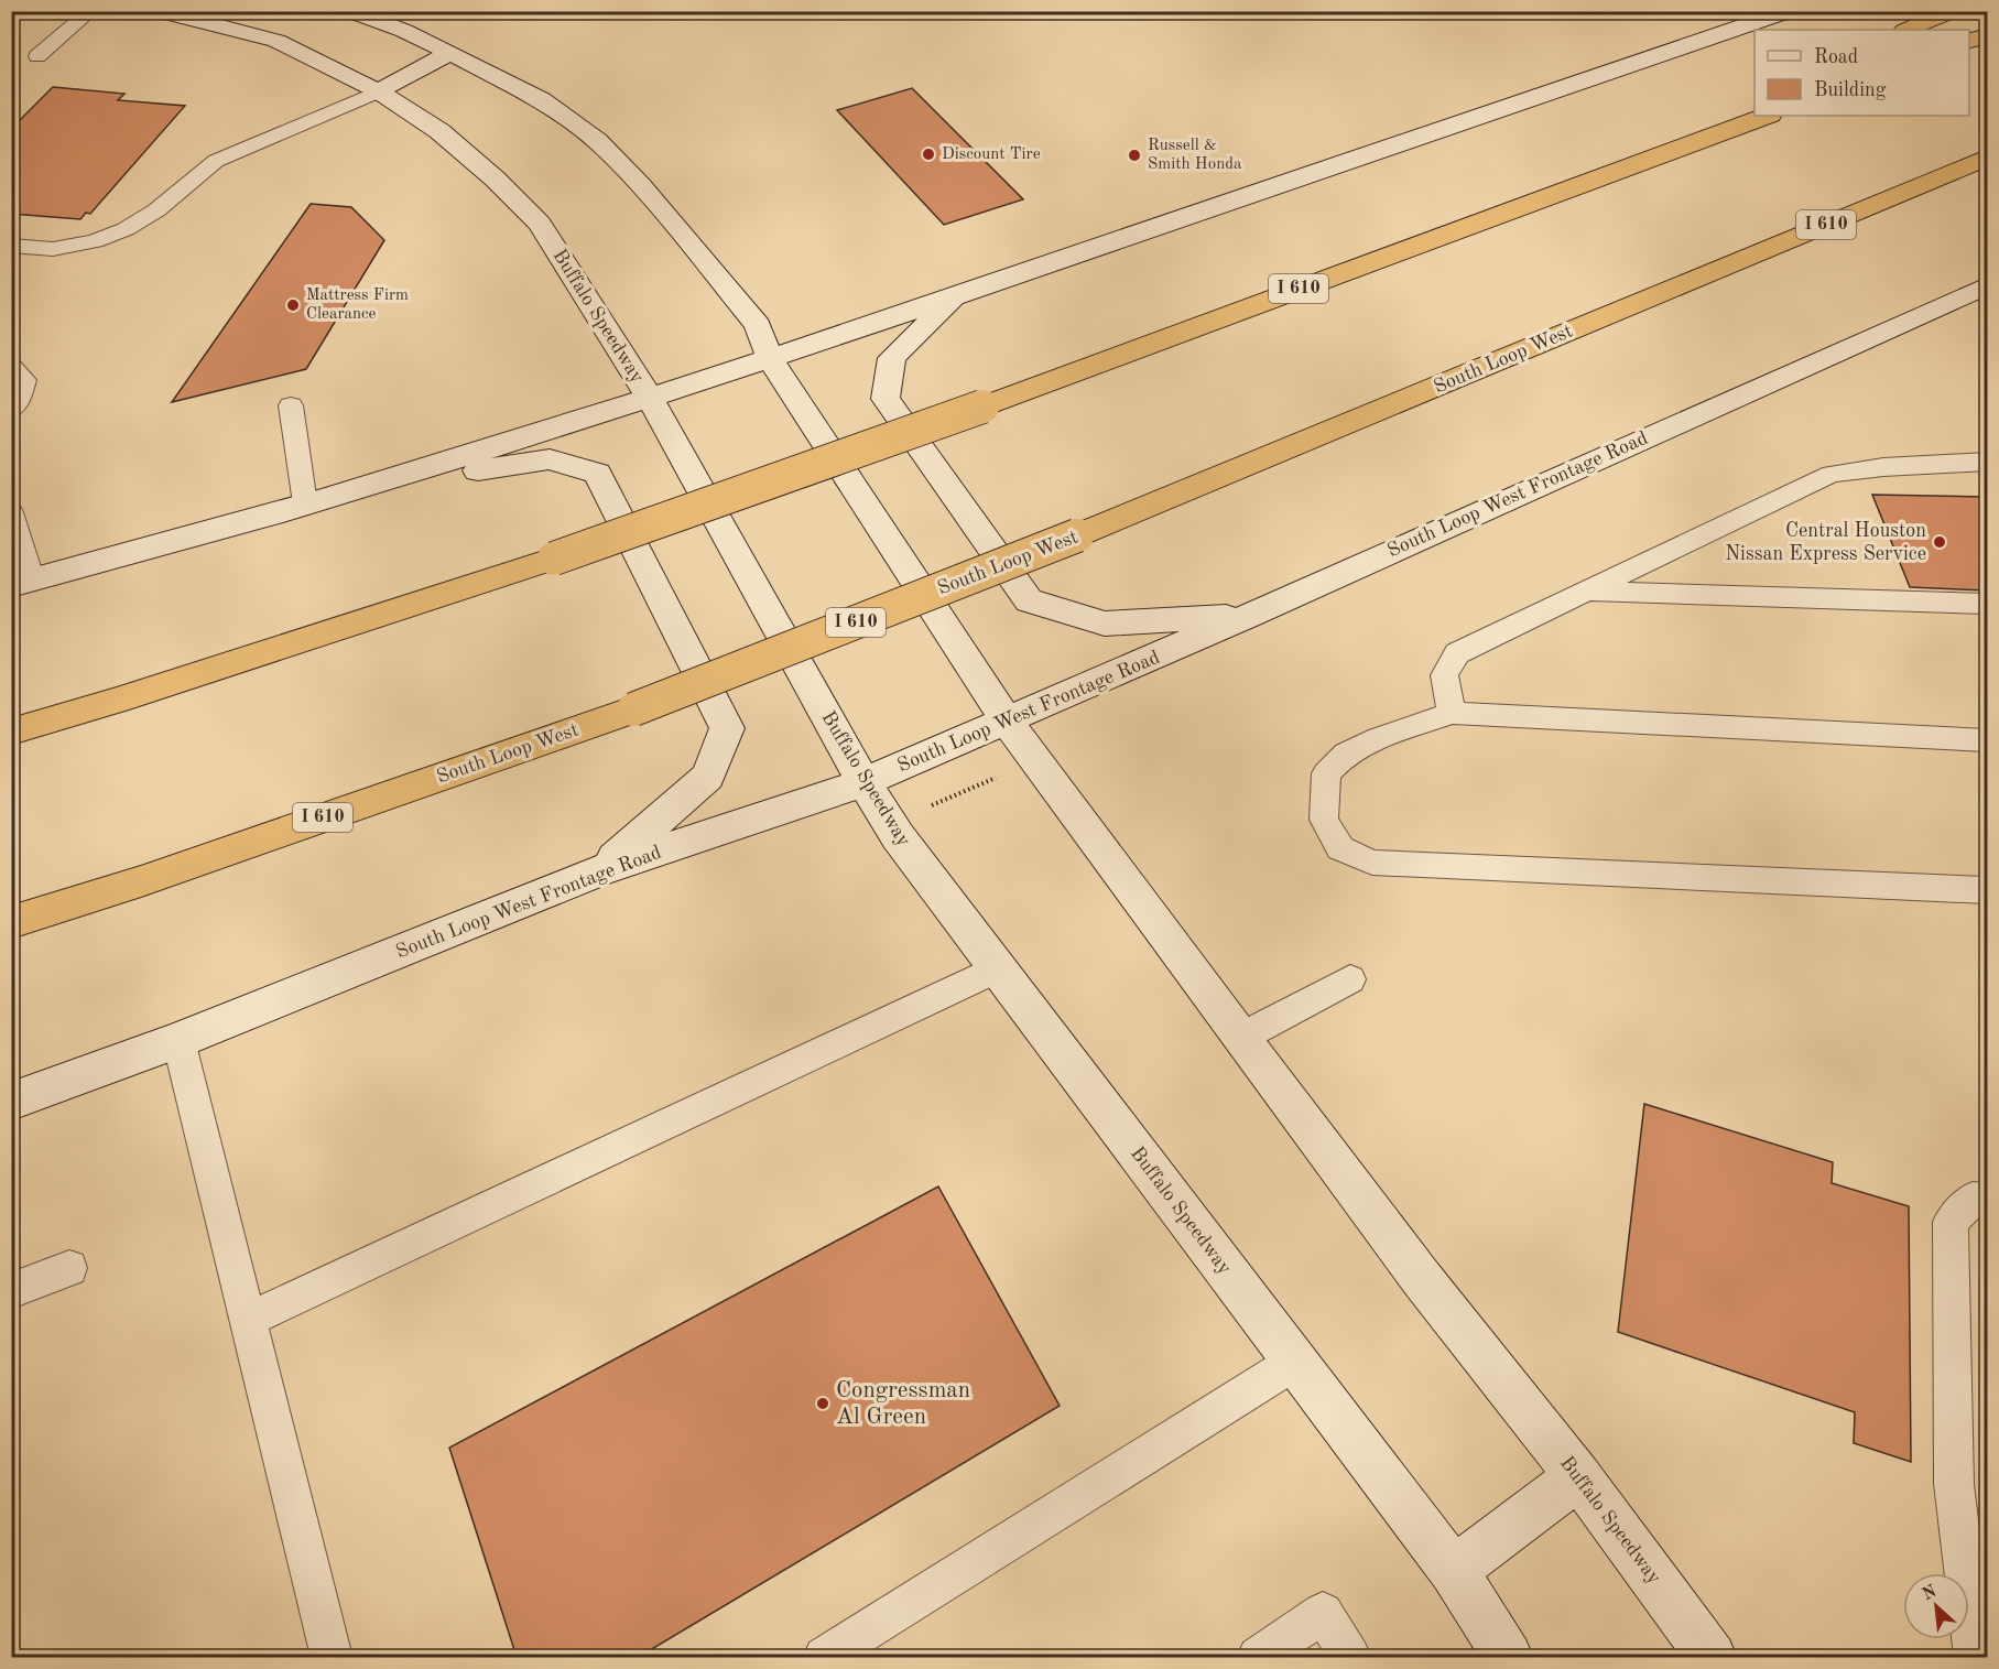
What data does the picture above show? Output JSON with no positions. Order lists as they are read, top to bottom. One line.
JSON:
{"streets":{"highway":["I 610","South Loop West"],"main road":["Buffalo Speedway","South Loop West Frontage Road"]},"crossings":[["Buffalo Speedway","South Loop West Frontage Road"]],"places":["Discount Tire","Russell & Smith Honda","Mattress Firm Clearance","Central Houston Nissan Express Service","Congressman Al Green"],"legend":["Road","Building"],"north":"top left"}
